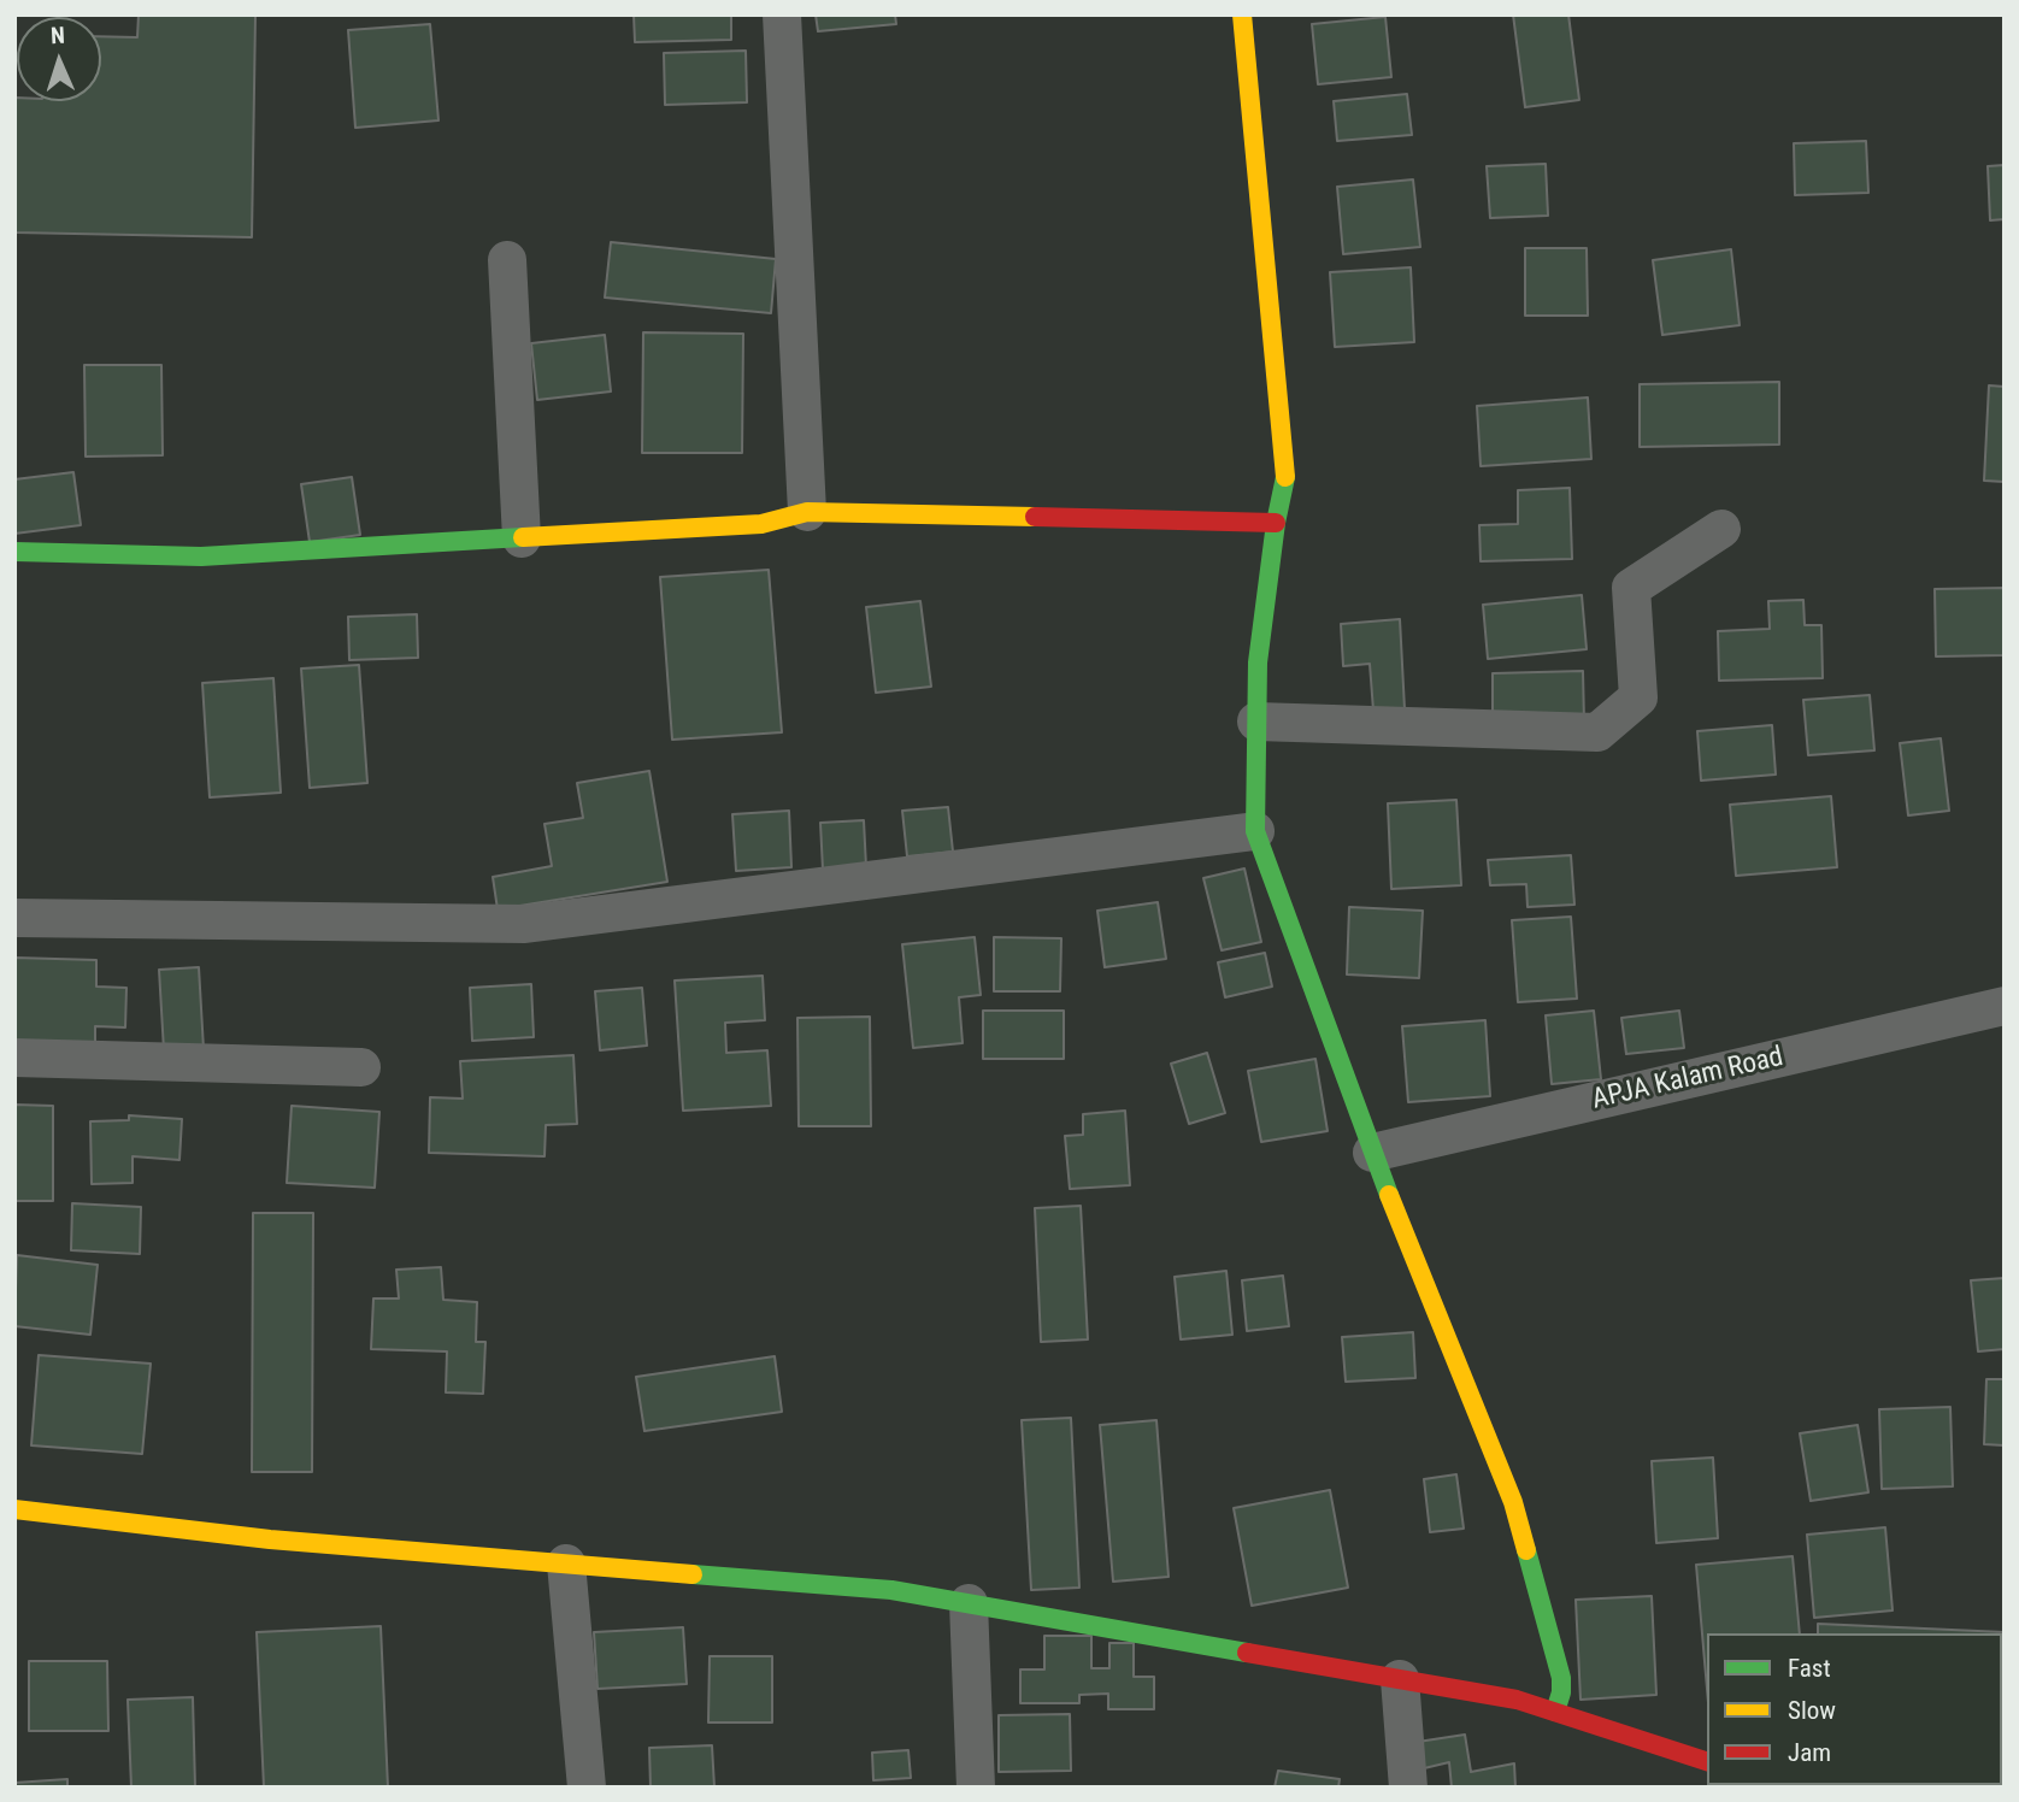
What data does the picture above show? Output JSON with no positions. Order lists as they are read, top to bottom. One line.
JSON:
{"streets":{"street":["APJA Kalam Road"]},"legend":["Fast","Slow","Jam"],"north":"top"}
